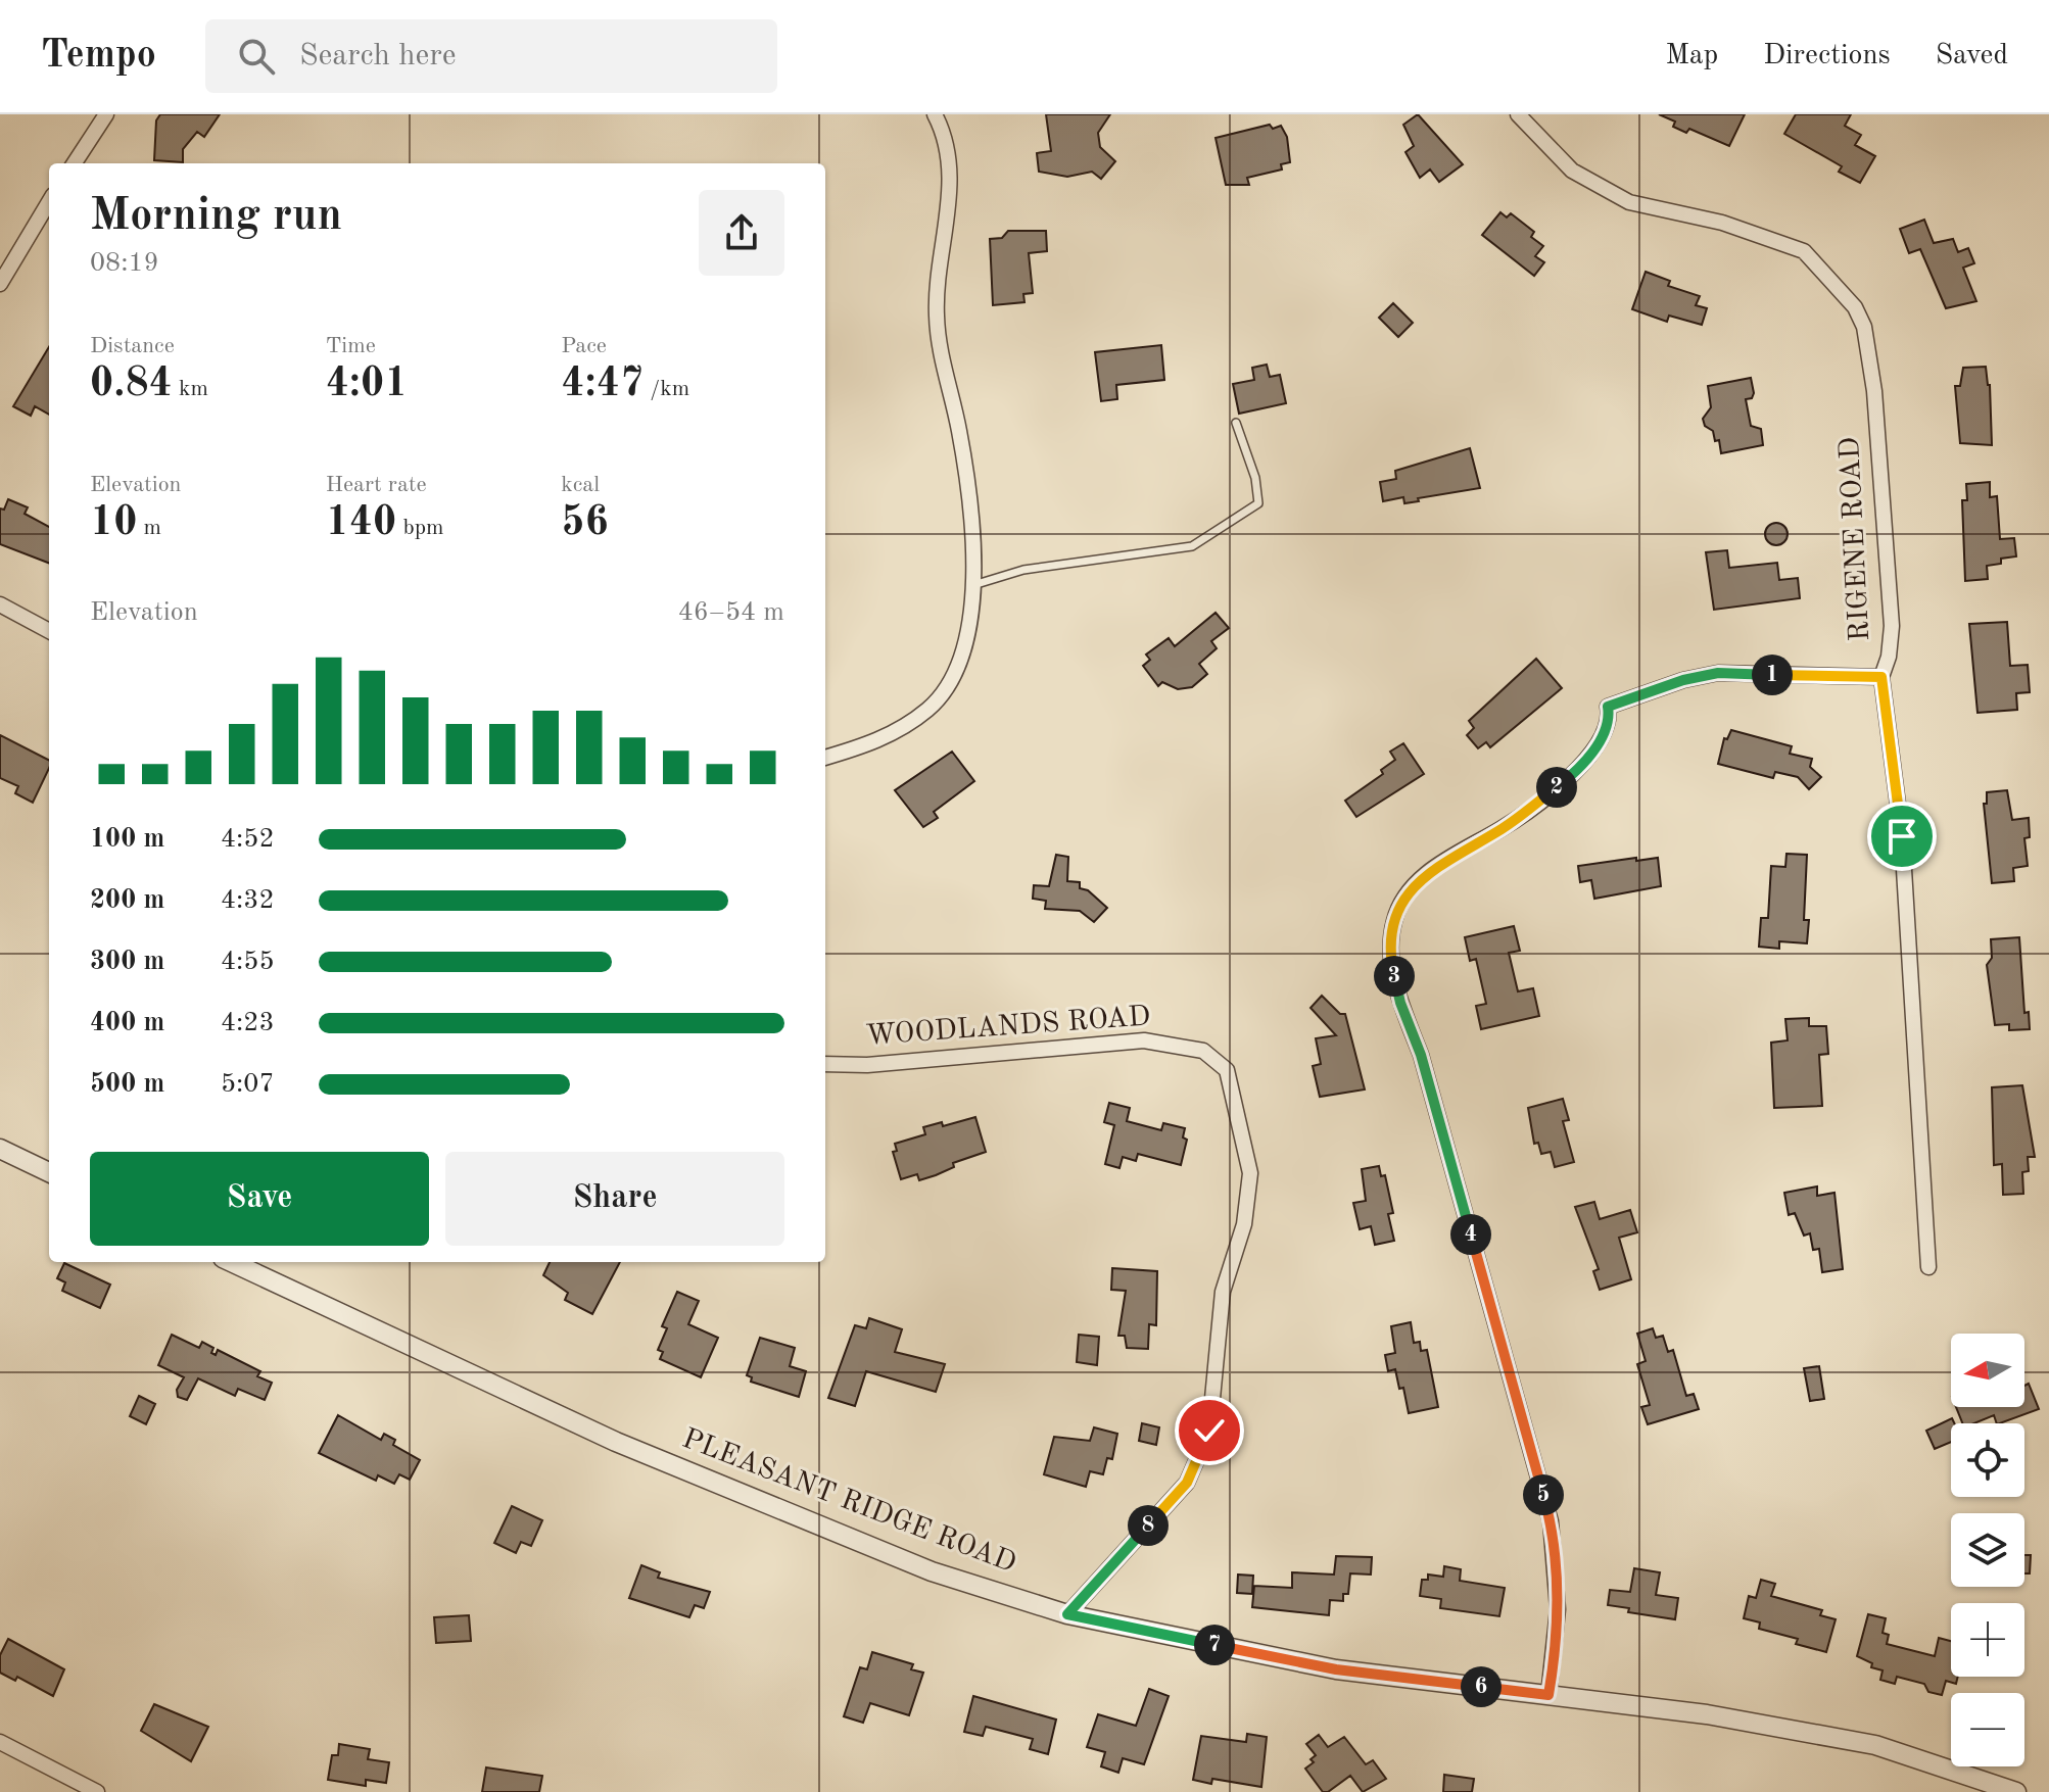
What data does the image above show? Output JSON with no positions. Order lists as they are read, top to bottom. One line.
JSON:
{"streets":{"street":["RIGENE ROAD","WOODLANDS ROAD","PLEASANT RIDGE ROAD"]},"crossings":[["WOODLANDS ROAD","PLEASANT RIDGE ROAD"]],"north":"left","page":{"header":"Tempo","search":"Search here","nav":["Map","Directions","Saved"],"heading":["Morning run","08:19"],"stats":[["Distance","0.84 km"],["Time","4:01"],["Pace","4:47 /km"],["Elevation","10 m"],["Heart rate","140 bpm"],["kcal","56"]],"chart":["Elevation","46–54 m"],"pins":["1","2","3","4","5","8","7","6"],"list":[{"name":"100 m","note":"4:52"},{"name":"200 m","note":"4:32"},{"name":"300 m","note":"4:55"},{"name":"400 m","note":"4:23"},{"name":"500 m","note":"5:07"}],"buttons":["Save","Share"],"map_buttons":["+","−"]}}
